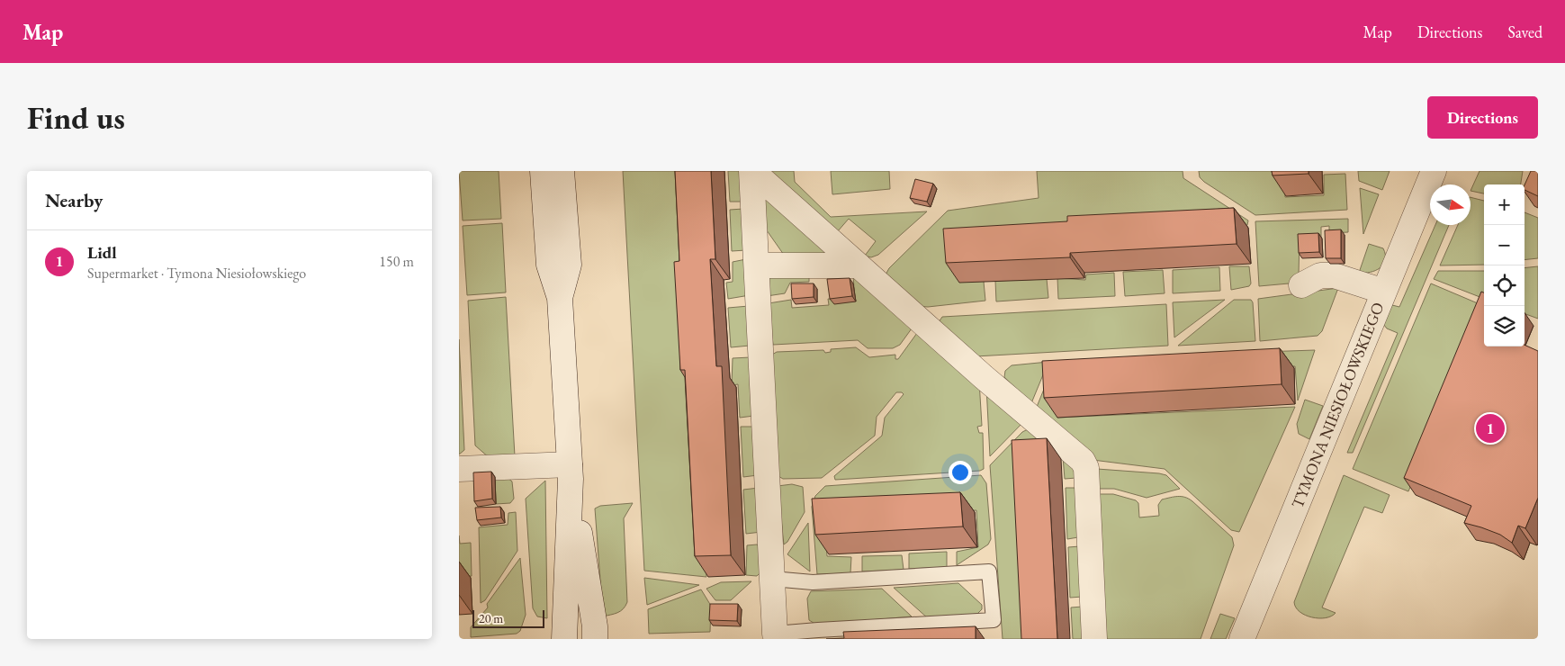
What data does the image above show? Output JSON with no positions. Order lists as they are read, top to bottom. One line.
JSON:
{"streets":{"street":["TYMONA NIESIOŁOWSKIEGO"]},"scale_bar":"20 m","north":"right","page":{"header":"Map","nav":["Map","Directions","Saved"],"buttons":"Directions","title":"Find us","heading":"Nearby","map_buttons":["+","−"],"list":[{"mark":"1","name":"Lidl","note":"Supermarket · Tymona Niesiołowskiego","value":"150 m"}],"pins":"1","scale":"20 m"}}
